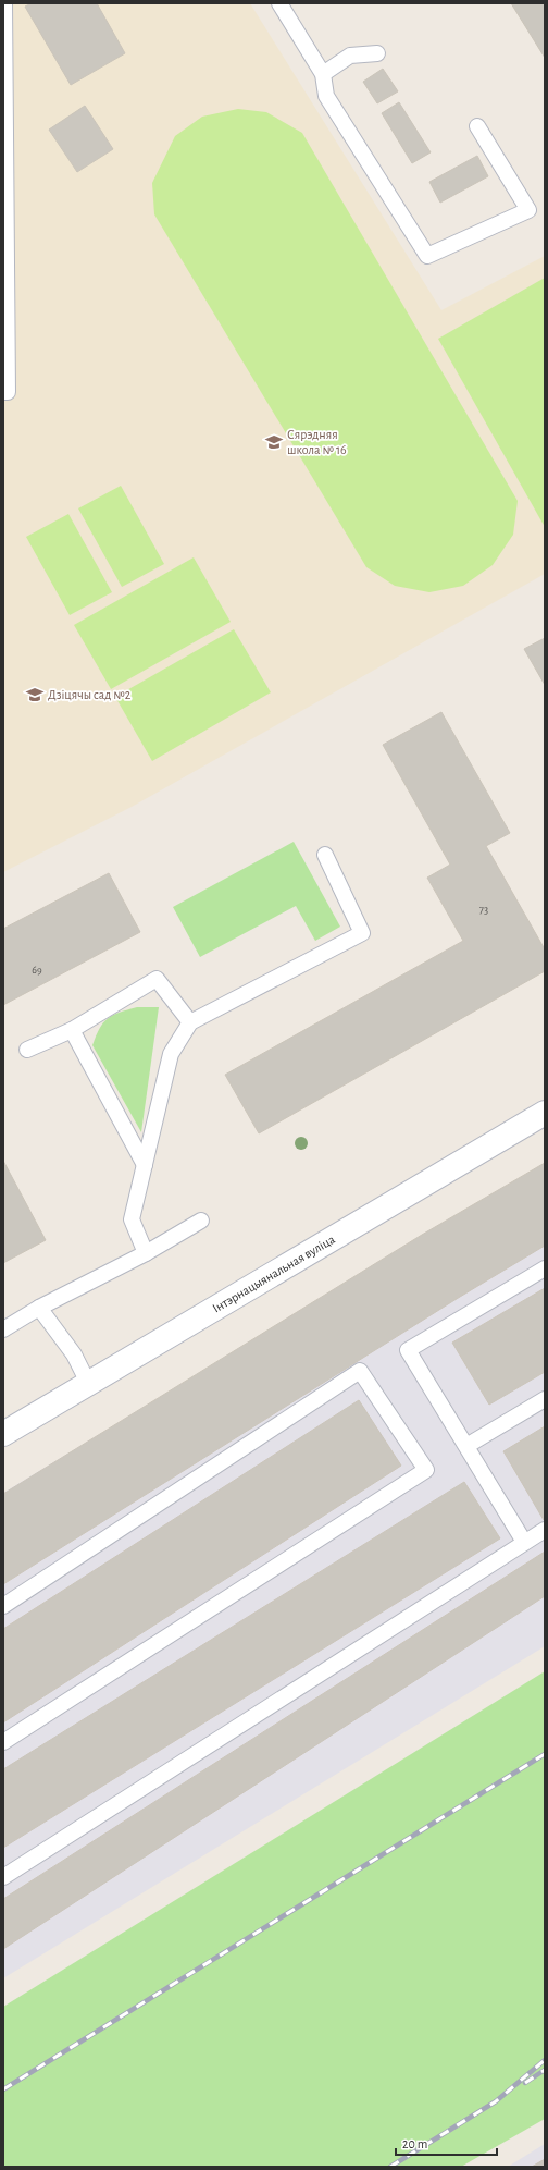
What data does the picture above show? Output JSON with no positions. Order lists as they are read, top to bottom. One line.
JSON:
{"streets":{"street":["Інтэрнацыянальная вуліца"]},"places":{"school or university":["Сярэдняя школа № 16","Дзіцячы сад №2"]},"house_numbers":["73","69"],"scale_bar":"20 m"}
